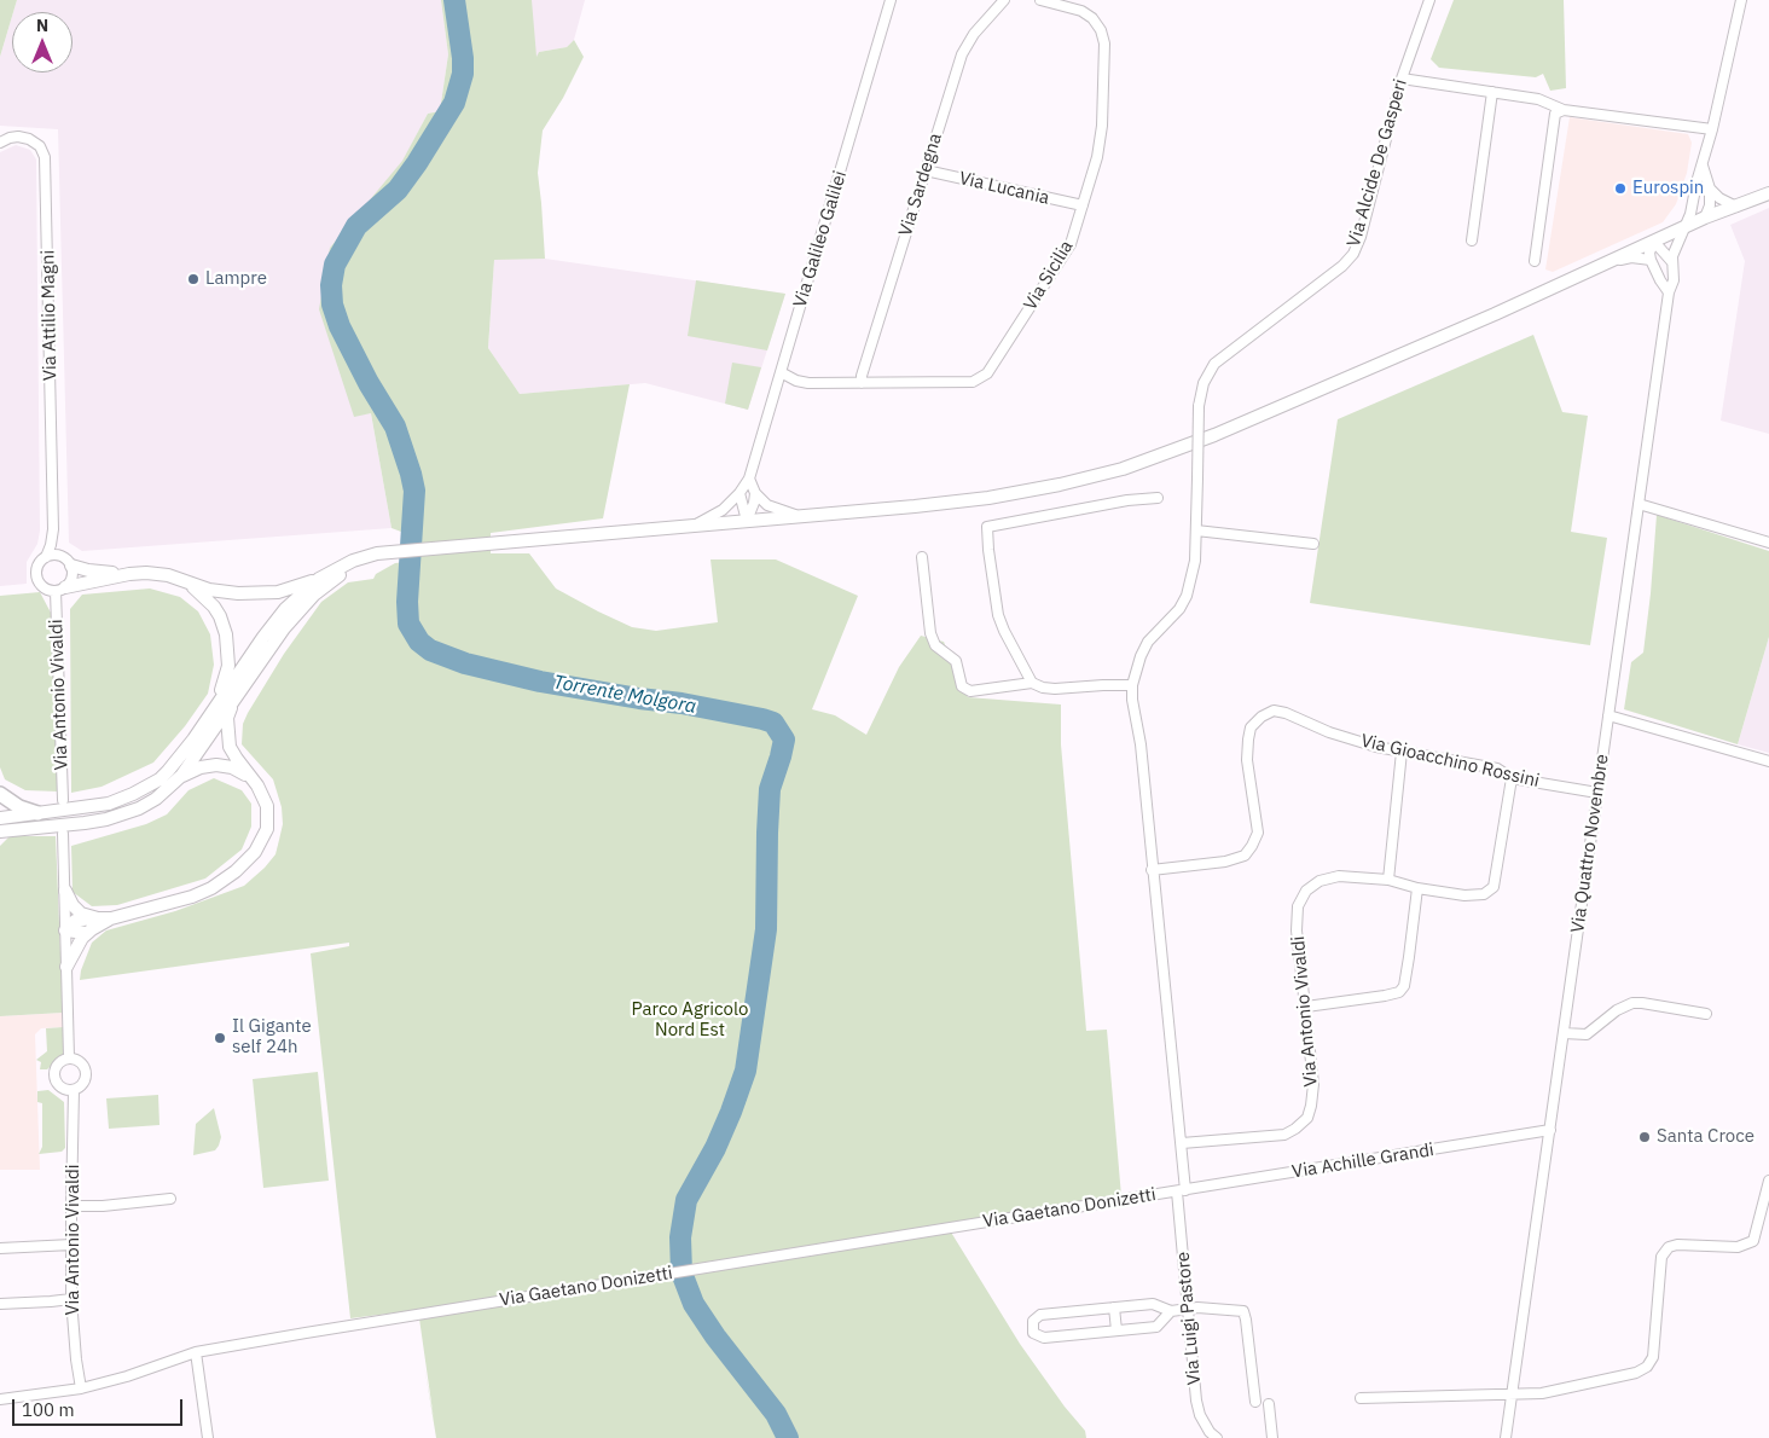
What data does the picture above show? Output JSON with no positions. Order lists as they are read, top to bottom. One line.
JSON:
{"streets":{"street":["Via Alcide De Gasperi","Via Sardegna","Via Lucania","Via Galileo Galilei","Via Sicilia","Via Attilio Magni","Via Antonio Vivaldi","Via Gioacchino Rossini","Via Quattro Novembre","Via Achille Grandi","Via Gaetano Donizetti","Via Luigi Pastore"]},"crossings":[["Via Sardegna","Via Lucania"],["Via Sardegna","Via Sicilia"],["Via Lucania","Via Sicilia"],["Via Galileo Galilei","Via Sicilia"],["Via Attilio Magni","Via Antonio Vivaldi"],["Via Antonio Vivaldi","Via Gioacchino Rossini"],["Via Antonio Vivaldi","Via Gaetano Donizetti"],["Via Gioacchino Rossini","Via Quattro Novembre"],["Via Quattro Novembre","Via Achille Grandi"],["Via Achille Grandi","Via Gaetano Donizetti"],["Via Achille Grandi","Via Luigi Pastore"],["Via Gaetano Donizetti","Via Luigi Pastore"]],"water":["Torrente Molgora"],"parks":["Parco Agricolo Nord Est"],"places":["Eurospin","Lampre","Il Gigante self 24h","Santa Croce"],"scale_bar":"100 m","north":"top"}
